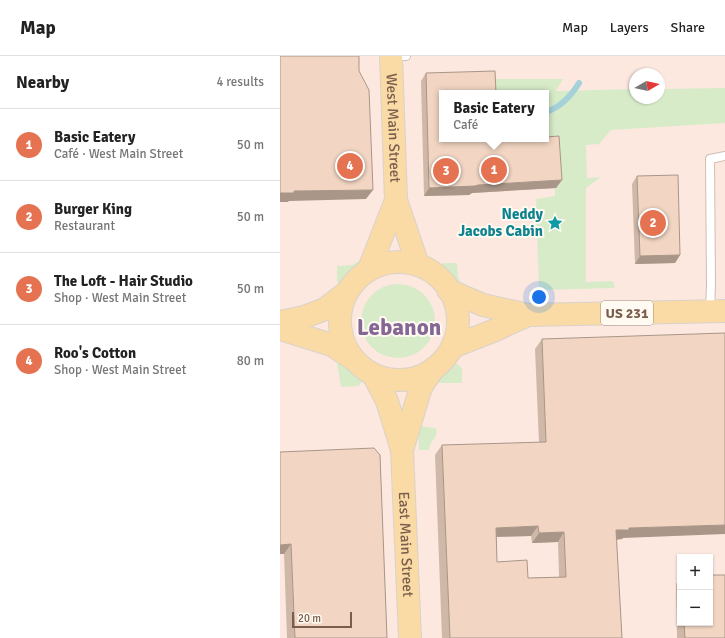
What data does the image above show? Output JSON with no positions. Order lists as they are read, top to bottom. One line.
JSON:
{"streets":{"main road":["West Main Street","US 231","East Main Street"]},"crossings":[["West Main Street","US 231"],["West Main Street","East Main Street"],["US 231","East Main Street"]],"districts":["Lebanon"],"places":{"place":["Neddy Jacobs Cabin"]},"scale_bar":"20 m","north":"right","page":{"header":"Map","nav":["Map","Layers","Share"],"heading":["Nearby","4 results"],"popup":["Basic Eatery","Café"],"list":[{"mark":"1","name":"Basic Eatery","note":"Café · West Main Street","value":"50 m"},{"mark":"2","name":"Burger King","note":"Restaurant","value":"50 m"},{"mark":"3","name":"The Loft - Hair Studio","note":"Shop · West Main Street","value":"50 m"},{"mark":"4","name":"Roo's Cotton","note":"Shop · West Main Street","value":"80 m"}],"pins":["4","1","3","2"],"map_buttons":["+","−"],"scale":"20 m"}}
